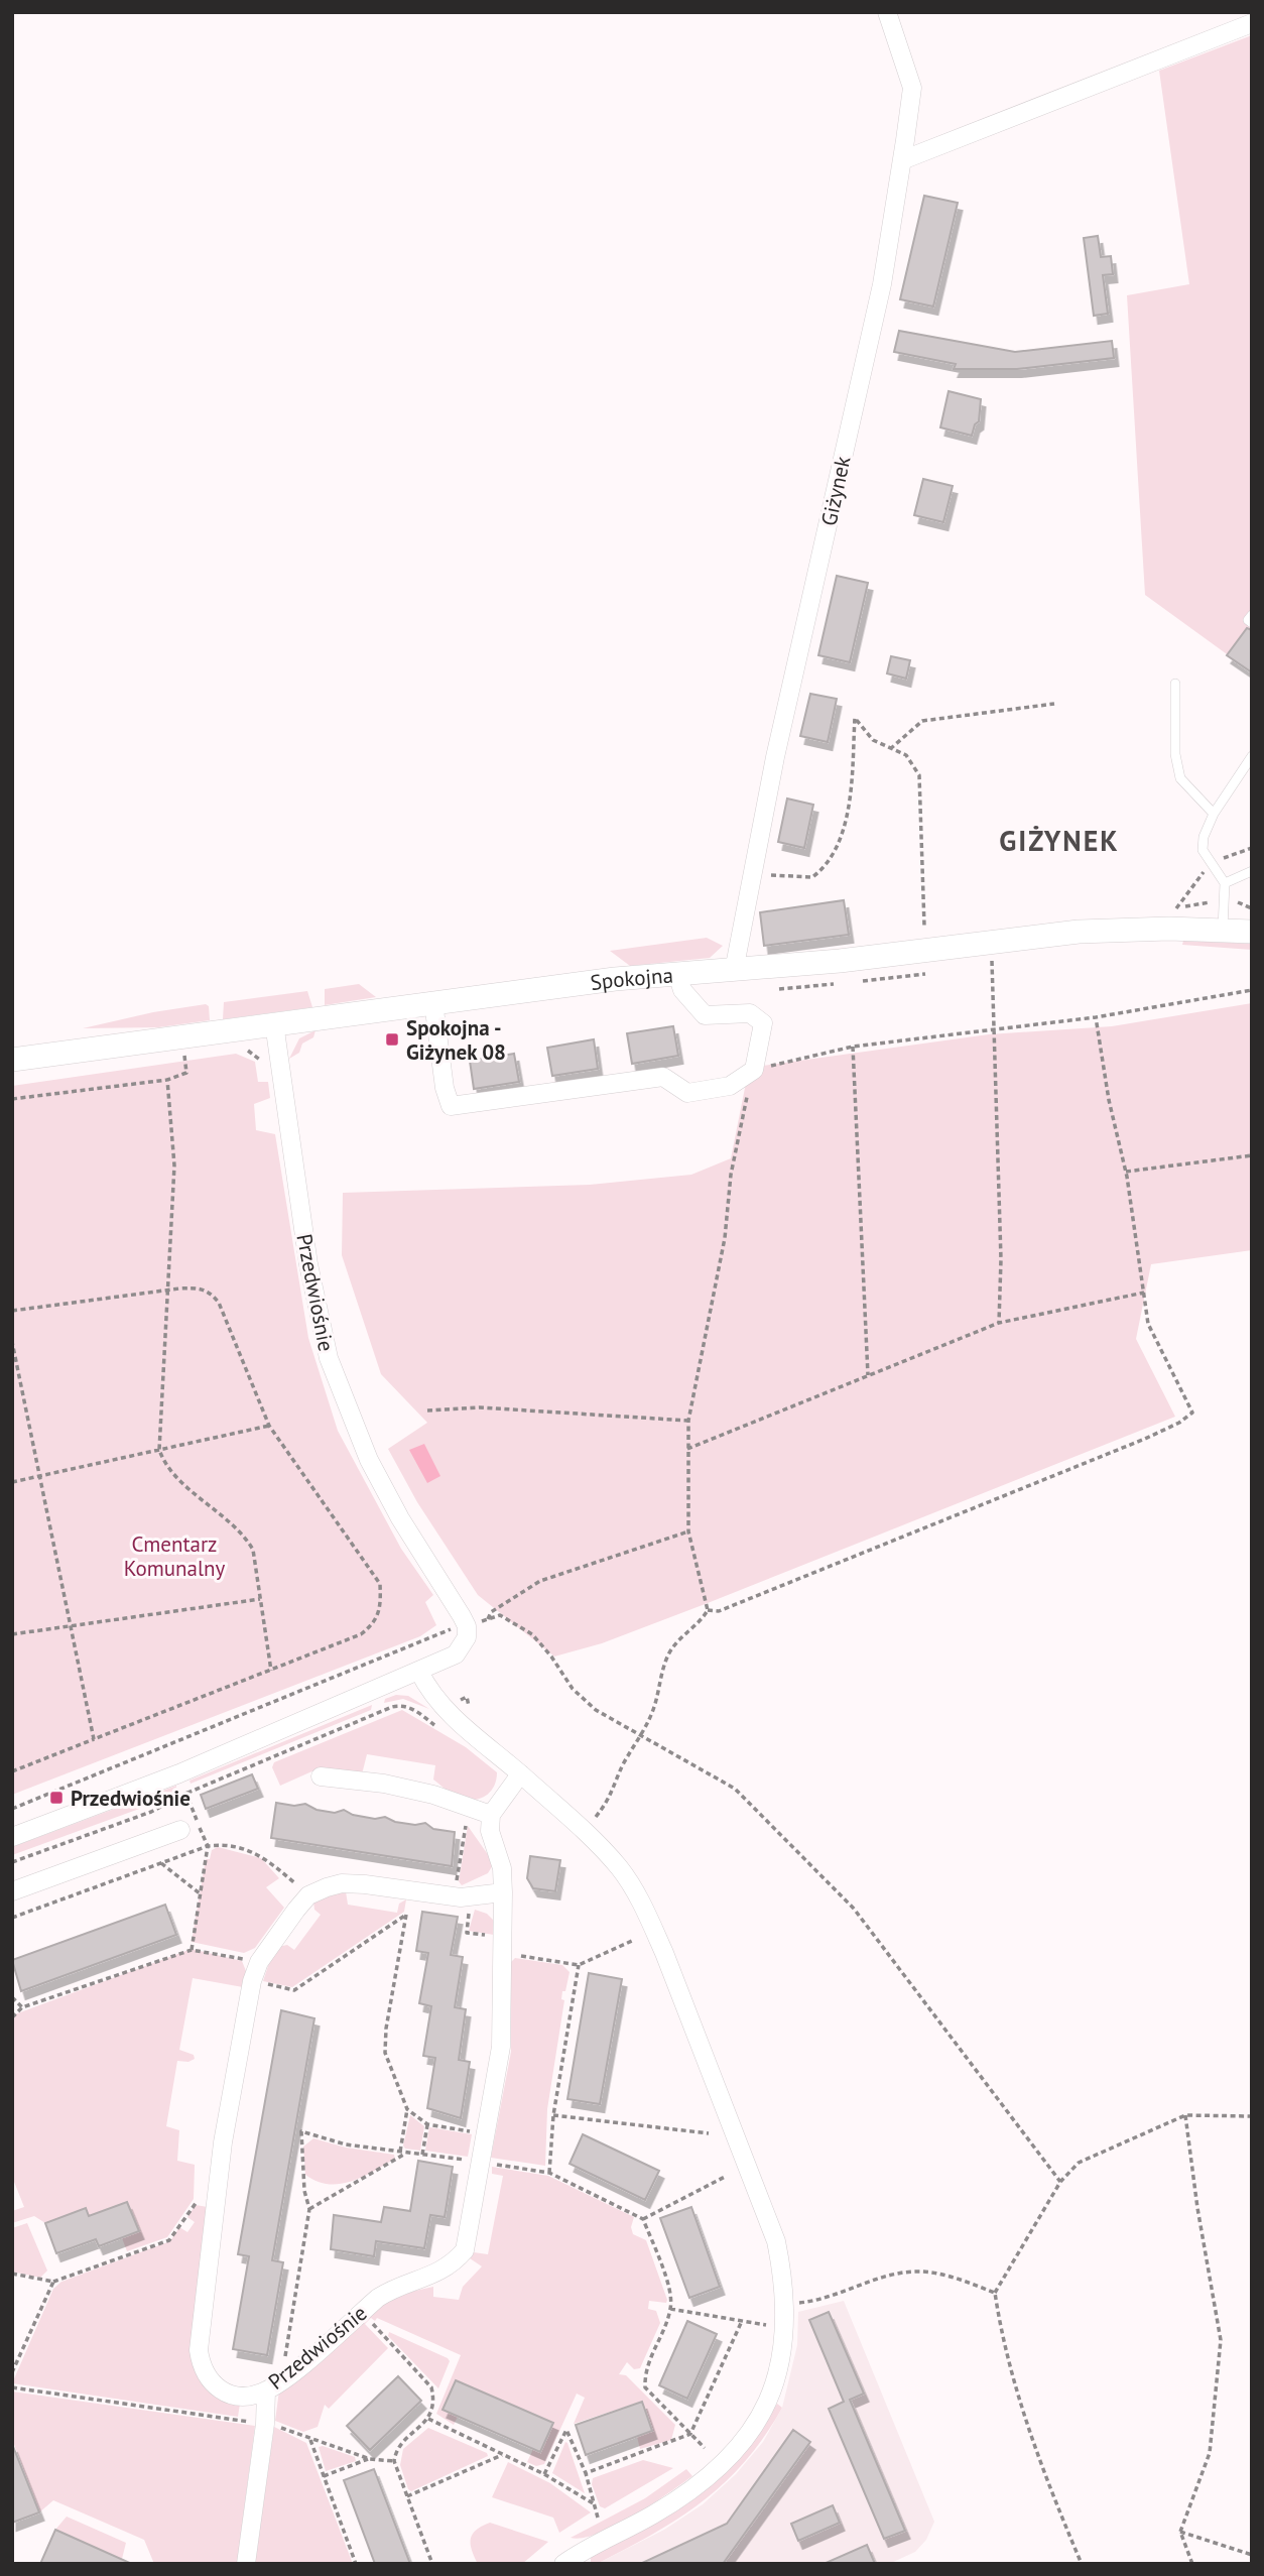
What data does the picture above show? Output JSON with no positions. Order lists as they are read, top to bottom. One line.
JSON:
{"streets":{"street":["Giżynek","Spokojna","Przedwiośnie"]},"crossings":[["Giżynek","Spokojna"],["Spokojna","Przedwiośnie"]],"districts":["GIŻYNEK"],"parks":["Cmentarz Komunalny"],"places":{"transit":["Spokojna - Giżynek 08","Przedwiośnie"]}}
